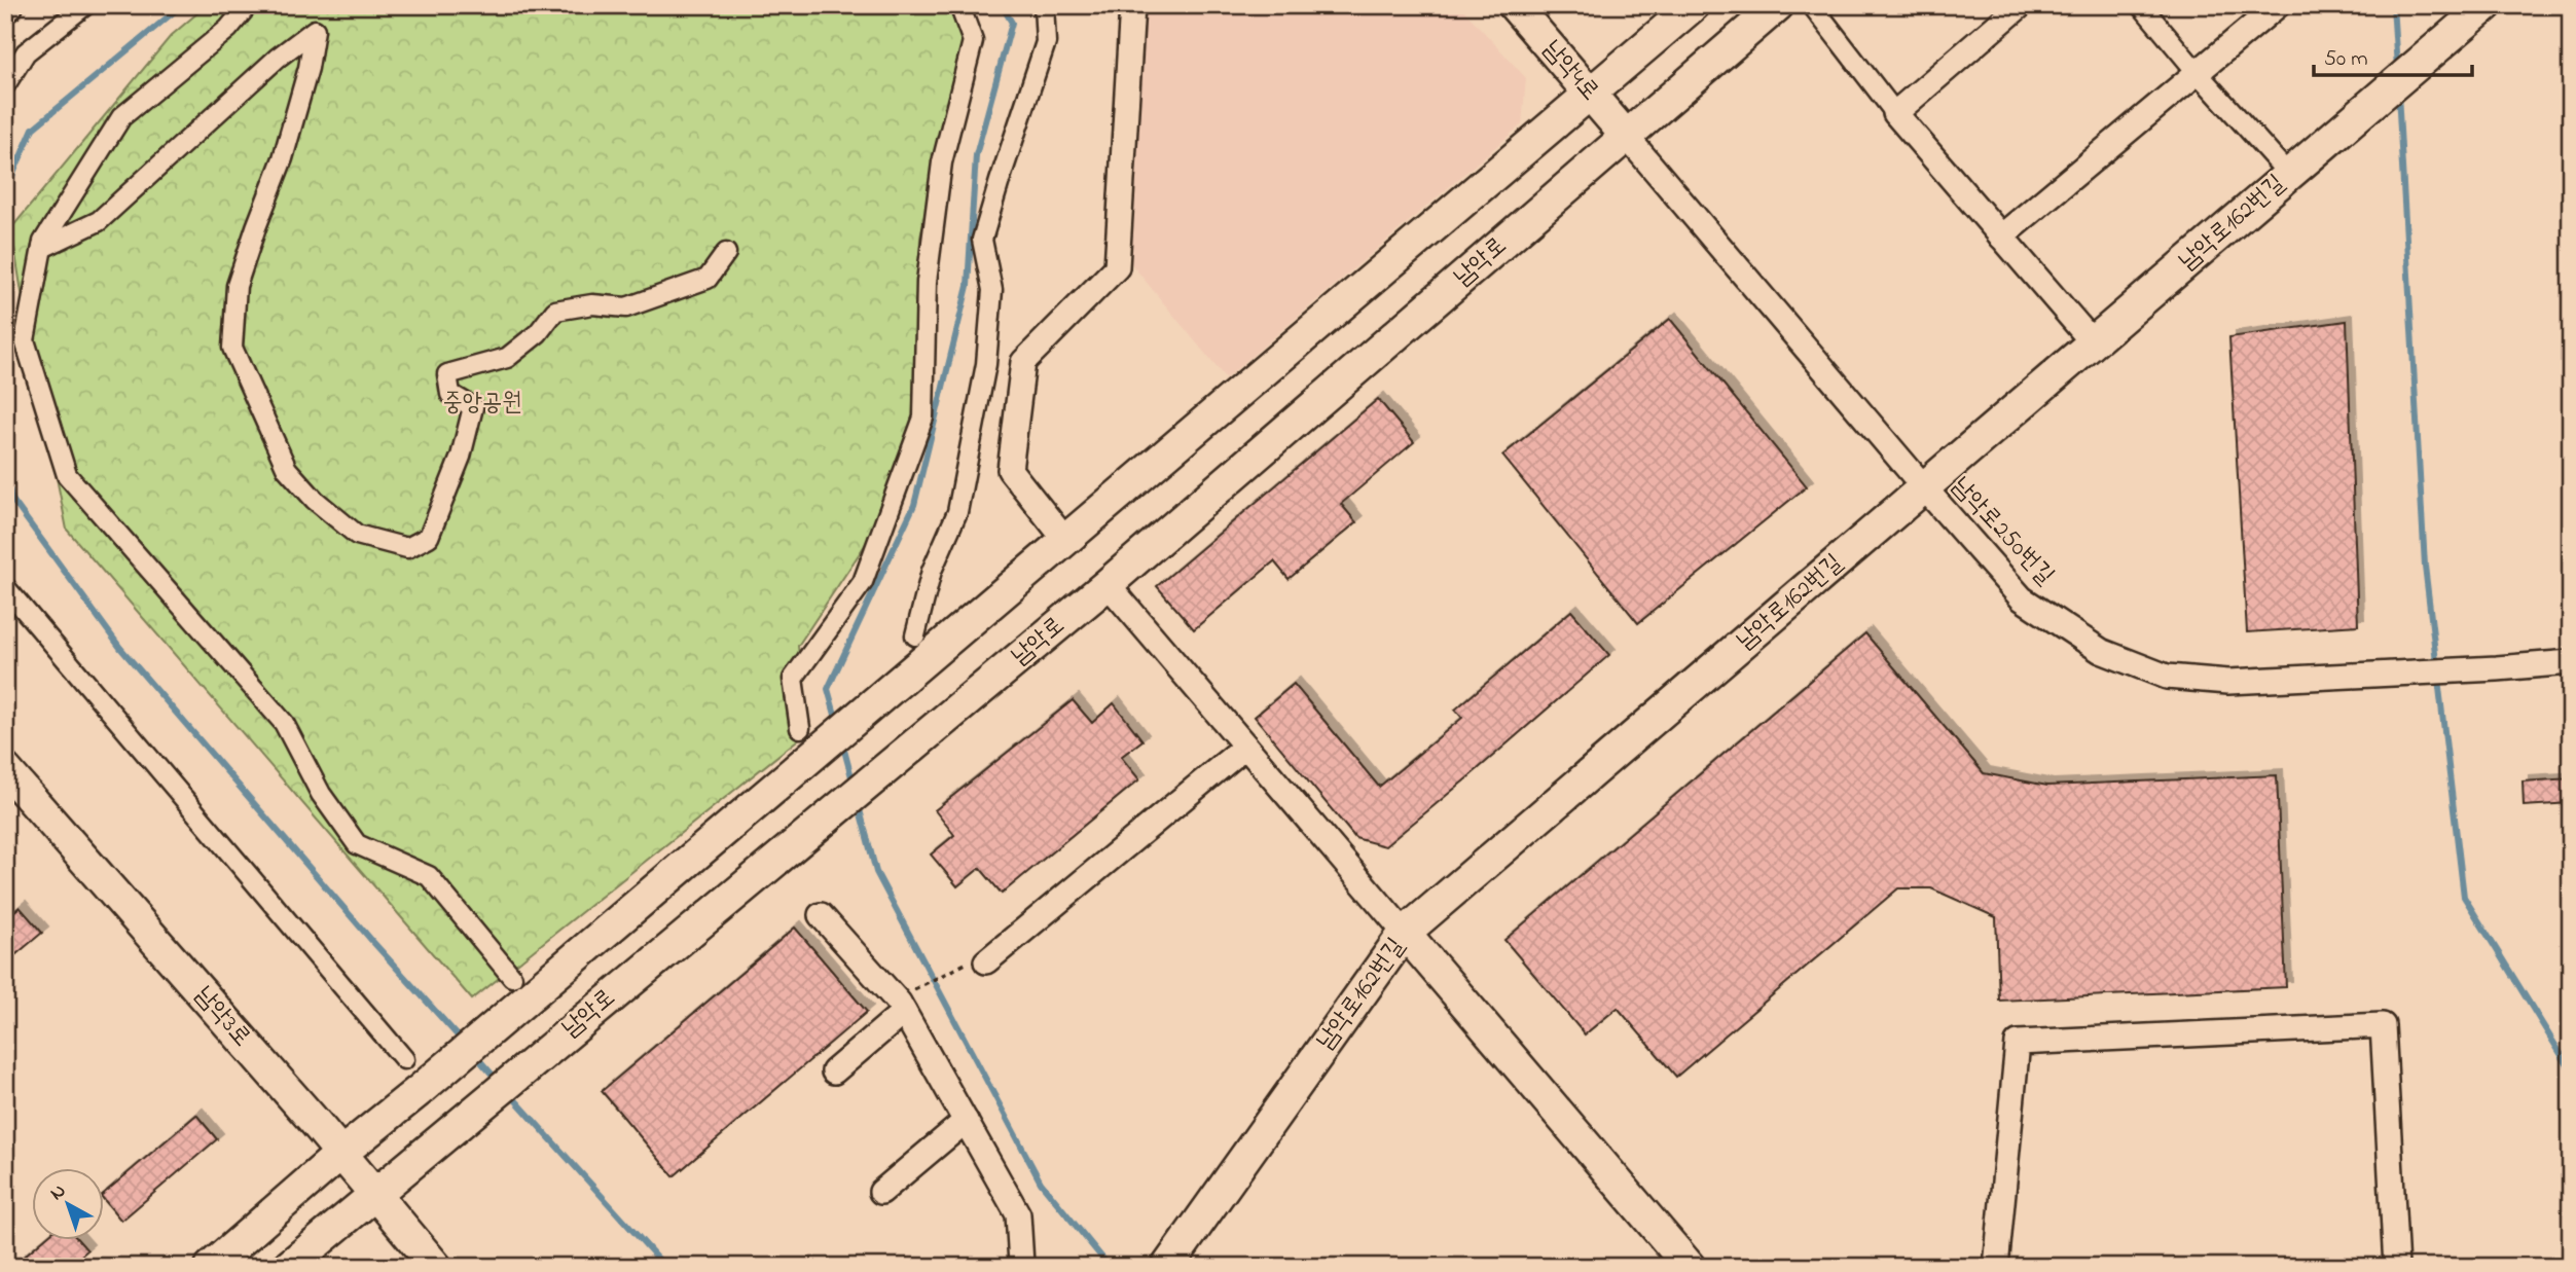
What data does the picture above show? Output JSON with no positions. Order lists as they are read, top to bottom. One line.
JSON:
{"streets":{"street":["남악4로","남악로162번길","남악로","남악로250번길","남악3로"]},"crossings":[["남악4로","남악로"],["남악4로","남악로250번길"],["남악로162번길","남악로250번길"],["남악로","남악로250번길"],["남악로","남악3로"]],"parks":["중앙공원"],"scale_bar":"50 m","north":"top left"}
